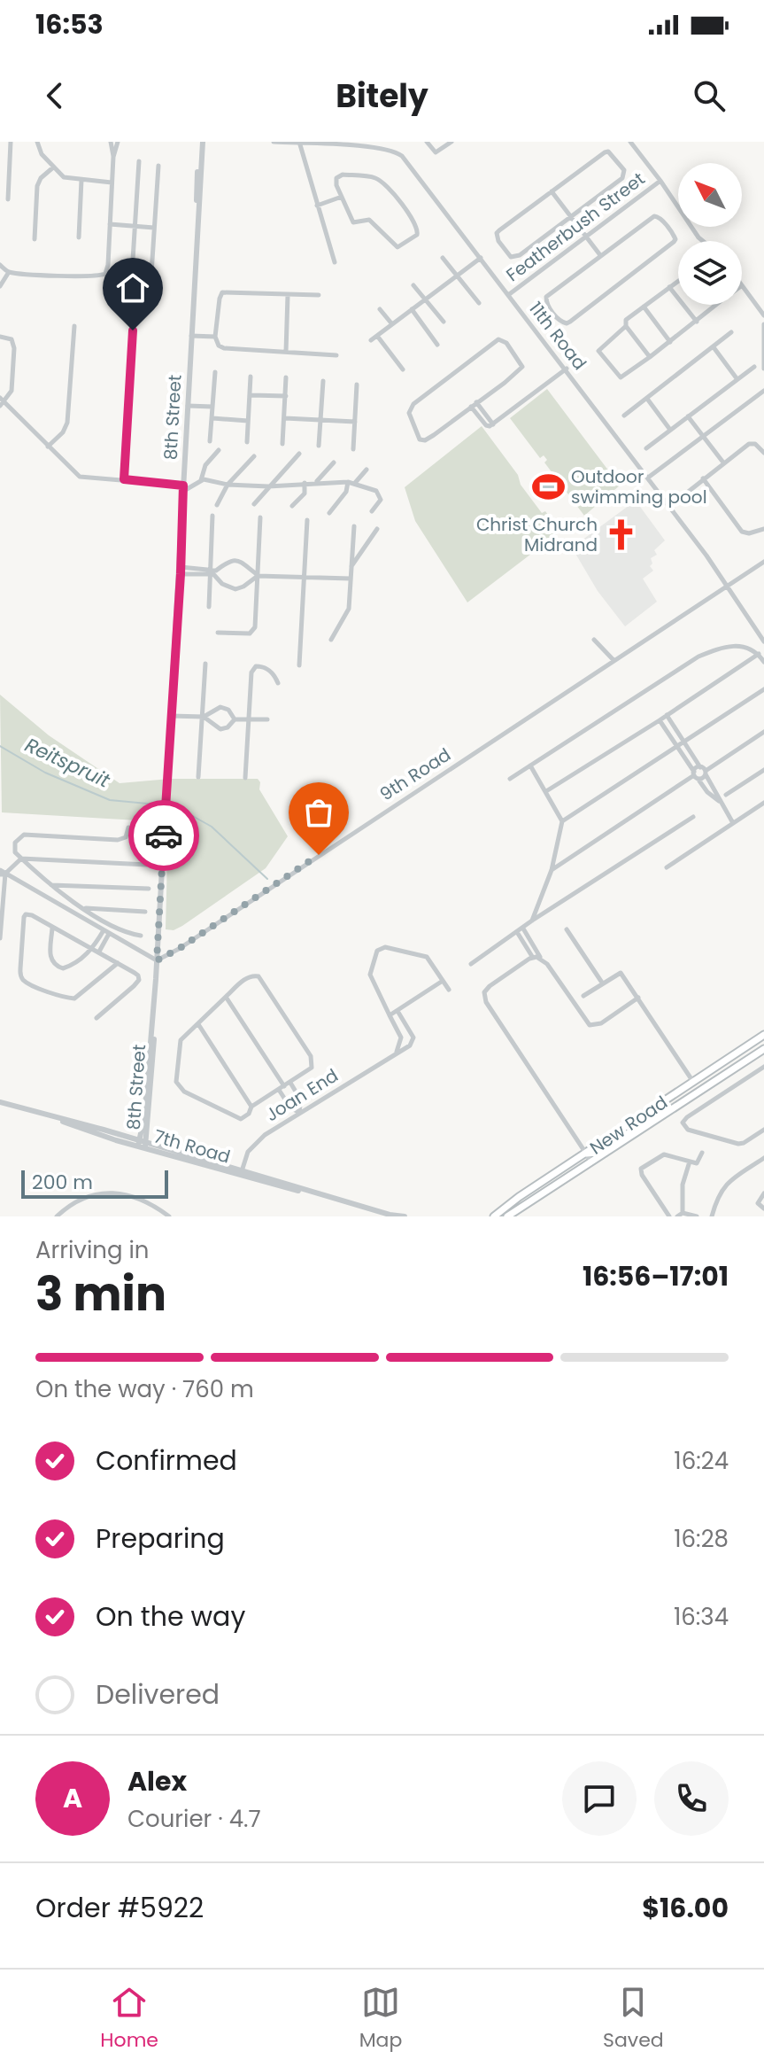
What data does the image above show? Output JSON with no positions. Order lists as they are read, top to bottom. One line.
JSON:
{"streets":{"main road":["New Road"],"street":["Featherbush Street","11th Road","8th Street","9th Road","Joan End","7th Road"]},"crossings":[["Featherbush Street","11th Road"],["11th Road","9th Road"],["8th Street","9th Road"],["8th Street","7th Road"],["Joan End","7th Road"]],"water":["Reitspruit"],"places":{"sports":["Outdoor swimming pool"],"church":["Christ Church Midrand"]},"scale_bar":"200 m","north":"top left","page":{"status":"16:53","header":"Bitely","scale":"200 m","heading":["3 min","Arriving in","16:56–17:01"],"panel":["Alex","Courier · 4.7","Order #5922","$16.00"],"bar":"On the way · 760 m","list":[["Confirmed","16:24"],["Preparing","16:28"],["On the way","16:34"],"Delivered"],"round":"A","tabs":["Home","Map","Saved"]}}
